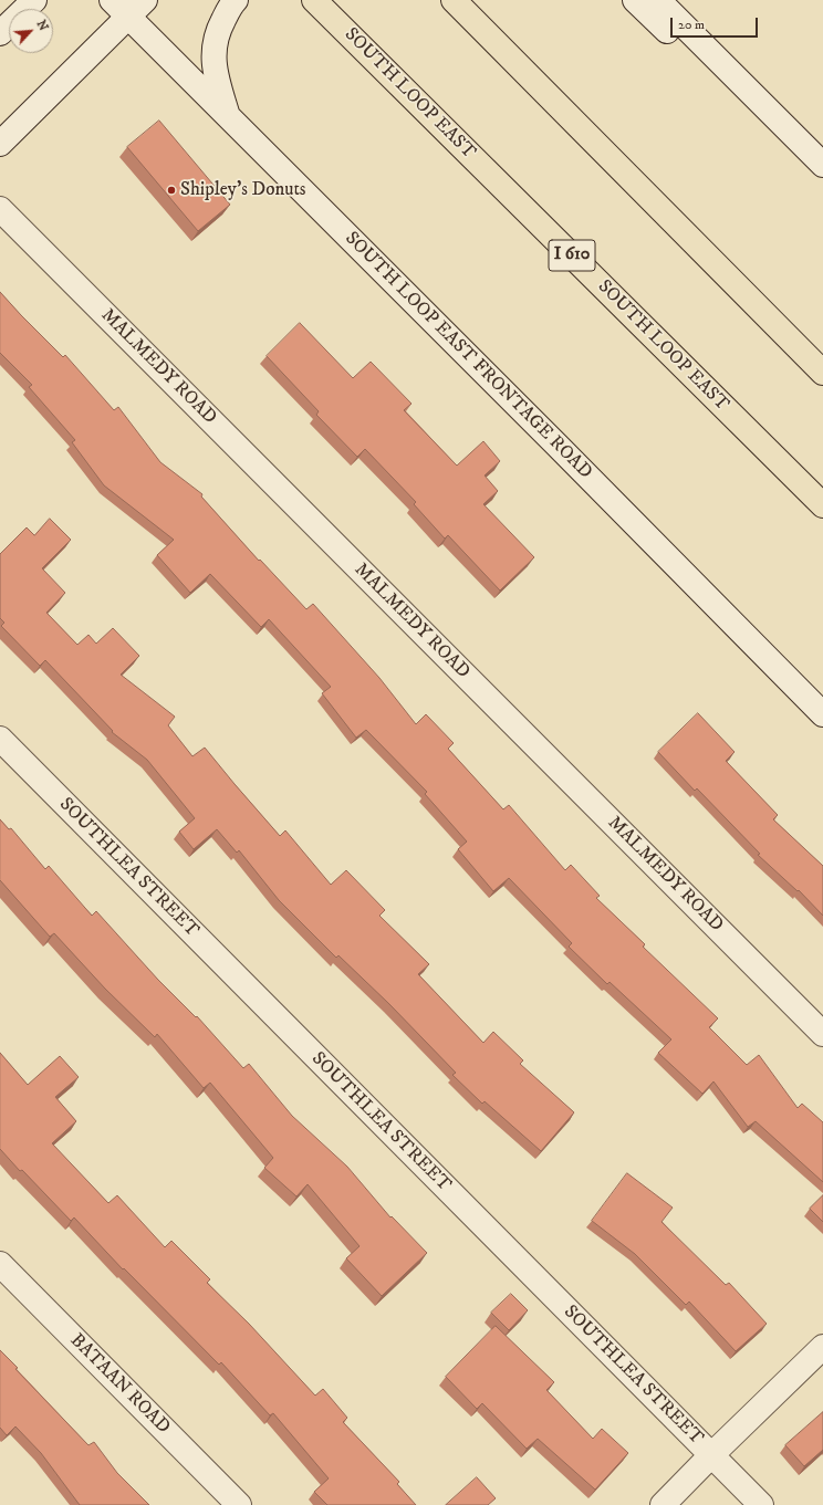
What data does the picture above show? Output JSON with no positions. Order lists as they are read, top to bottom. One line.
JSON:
{"streets":{"highway":["SOUTH LOOP EAST","I 610"],"street":["SOUTH LOOP EAST FRONTAGE ROAD","MALMEDY ROAD","SOUTHLEA STREET","BATAAN ROAD"]},"places":["Shipley's Donuts"],"scale_bar":"20 m","north":"top right"}
